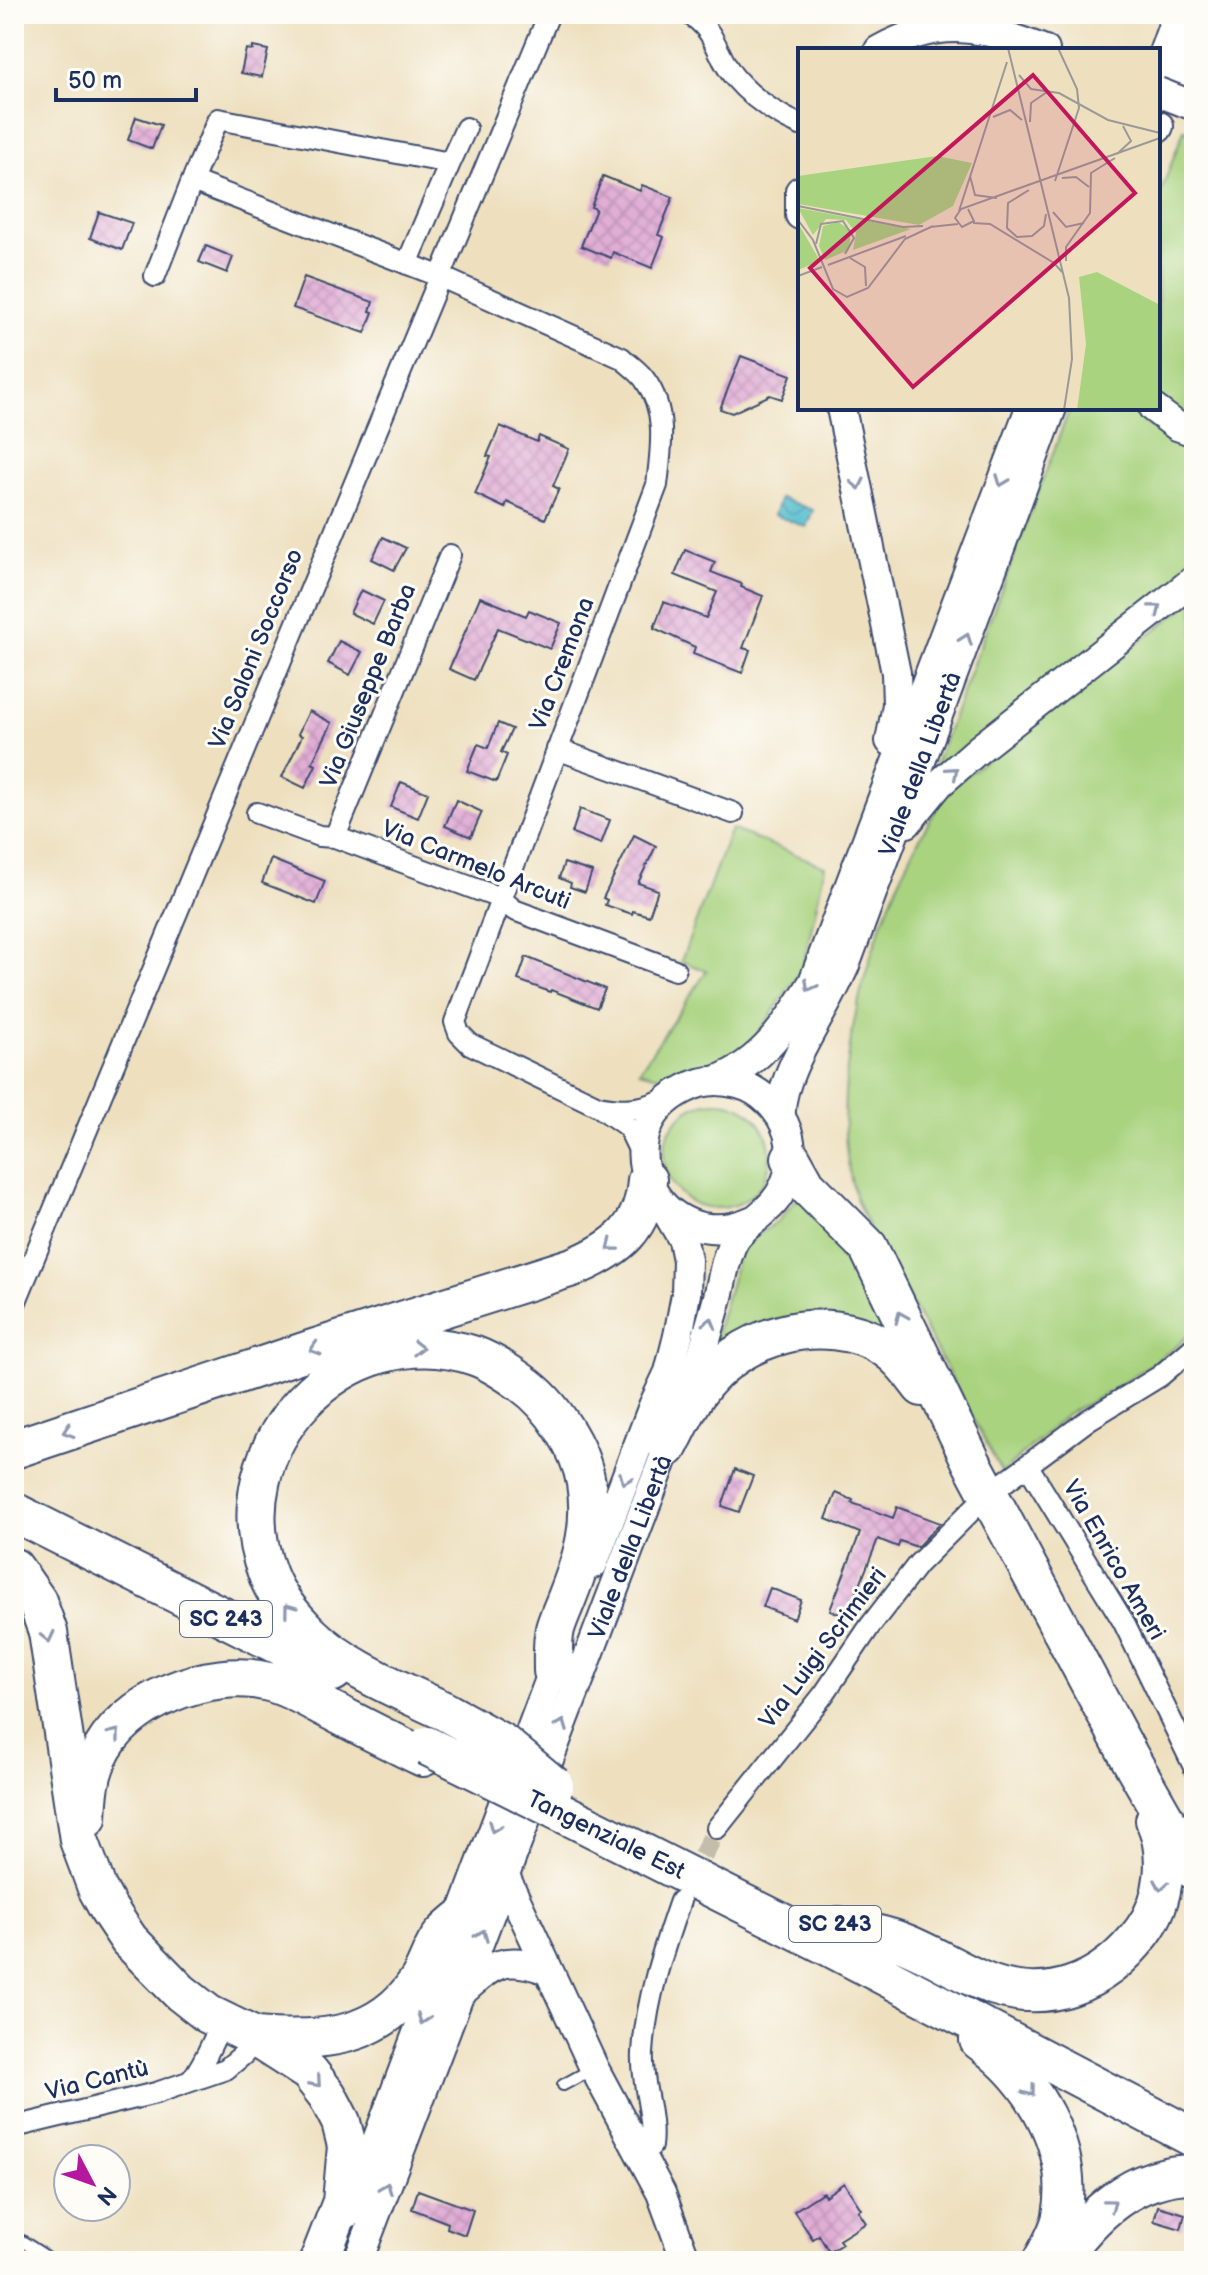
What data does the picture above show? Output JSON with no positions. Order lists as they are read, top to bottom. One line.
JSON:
{"streets":{"highway":["SC 243","Tangenziale Est"],"main road":["Viale della Libertà"],"street":["Via Saloni Soccorso","Via Cremona","Via Giuseppe Barba","Via Carmelo Arcuti","Via Enrico Ameri","Via Luigi Scrimieri","Via Cantù"]},"crossings":[["Via Saloni Soccorso","Via Cremona"],["Via Cremona","Viale della Libertà"],["Via Cremona","Via Carmelo Arcuti"],["Via Giuseppe Barba","Via Carmelo Arcuti"]],"scale_bar":"50 m","north":"bottom right"}
